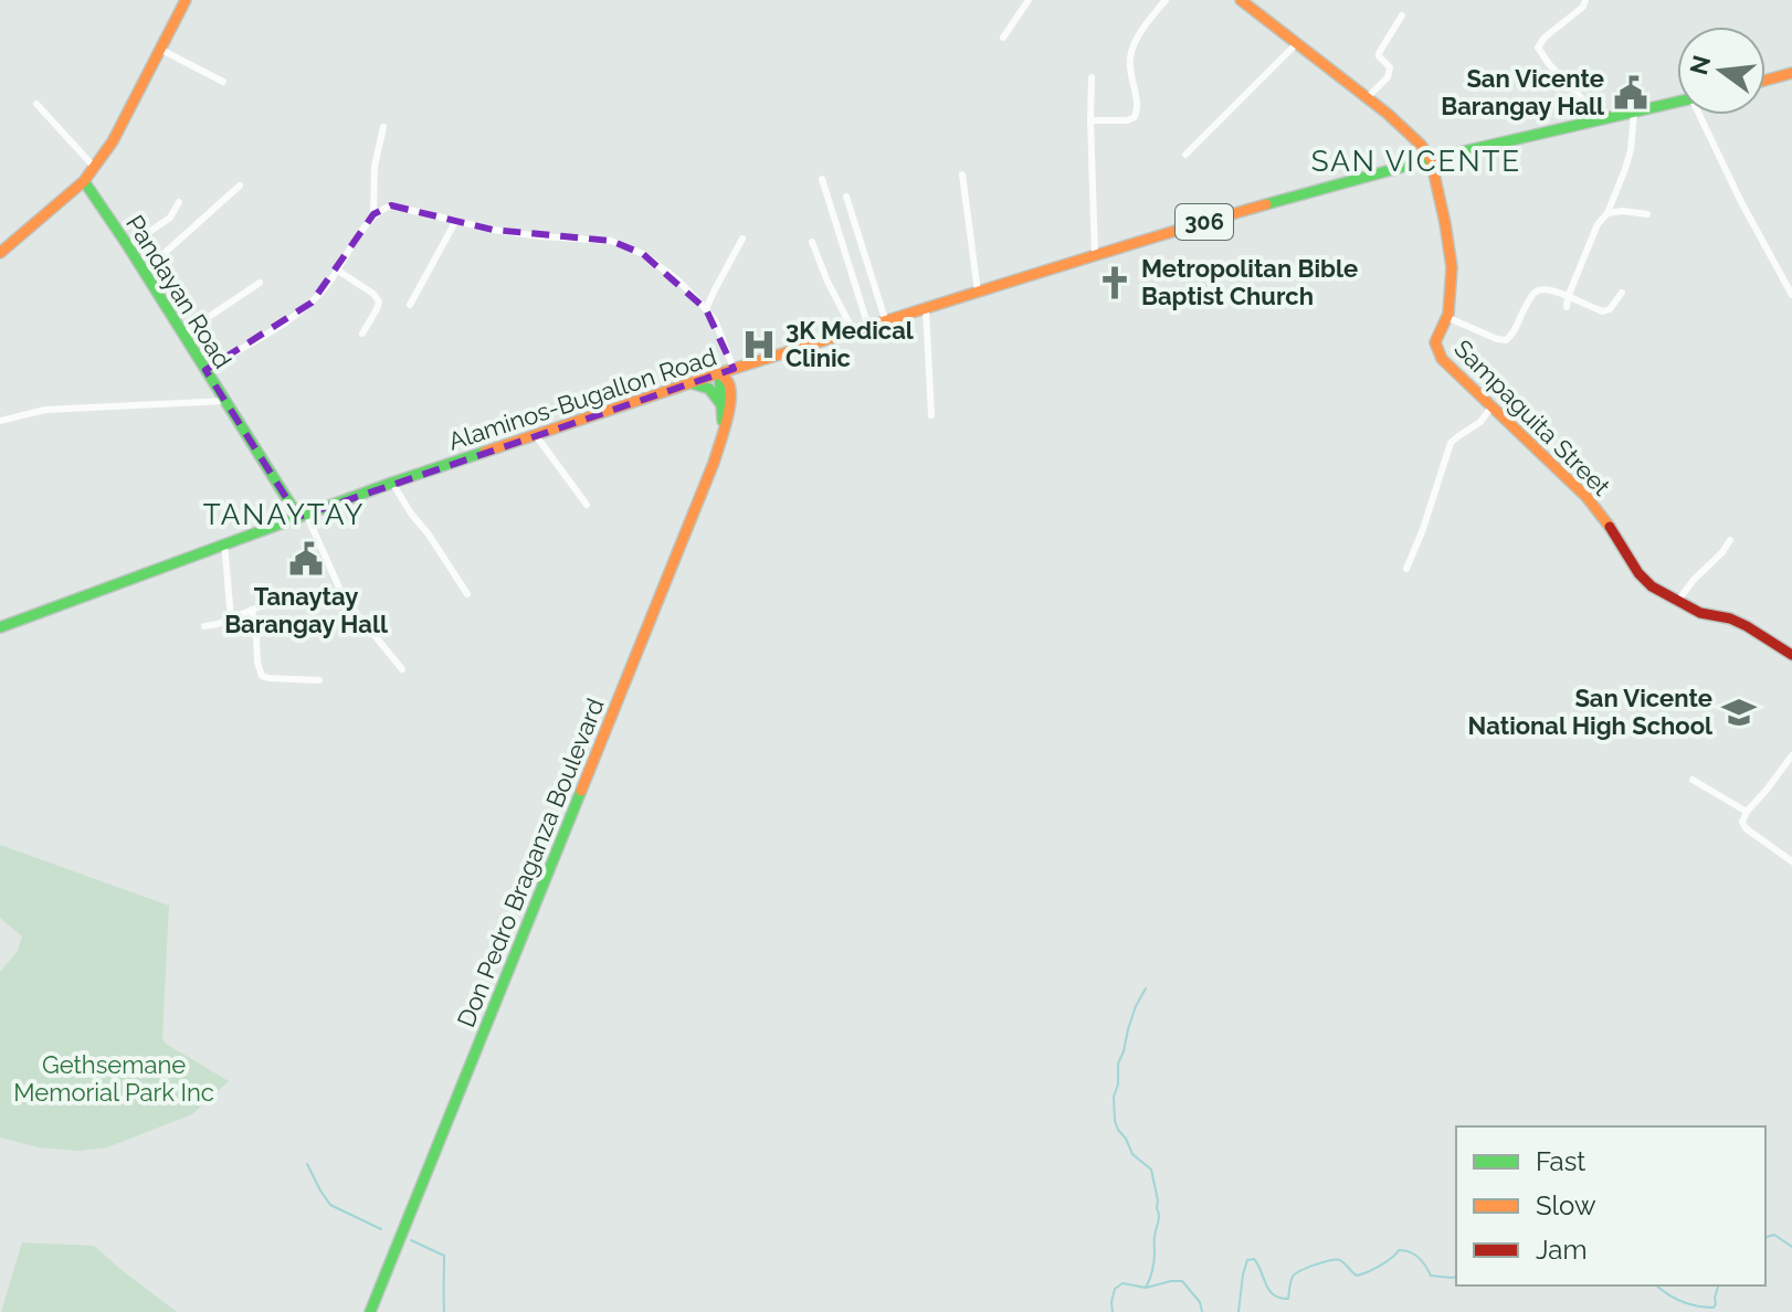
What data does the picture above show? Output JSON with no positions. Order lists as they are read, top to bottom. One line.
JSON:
{"streets":{"main road":["306","Pandayan Road","Alaminos-Bugallon Road","Sampaguita Street","Don Pedro Braganza Boulevard"]},"crossings":[["Pandayan Road","Alaminos-Bugallon Road"],["Alaminos-Bugallon Road","Sampaguita Street"],["Alaminos-Bugallon Road","Don Pedro Braganza Boulevard"]],"districts":["SAN VICENTE","TANAYTAY"],"parks":["Gethsemane Memorial Park Inc"],"places":{"public building":["San Vicente Barangay Hall","Tanaytay Barangay Hall"],"church":["Metropolitan Bible Baptist Church"],"hospital":["3K Medical Clinic"],"school or university":["San Vicente National High School"]},"legend":["Fast","Slow","Jam"],"north":"left"}
